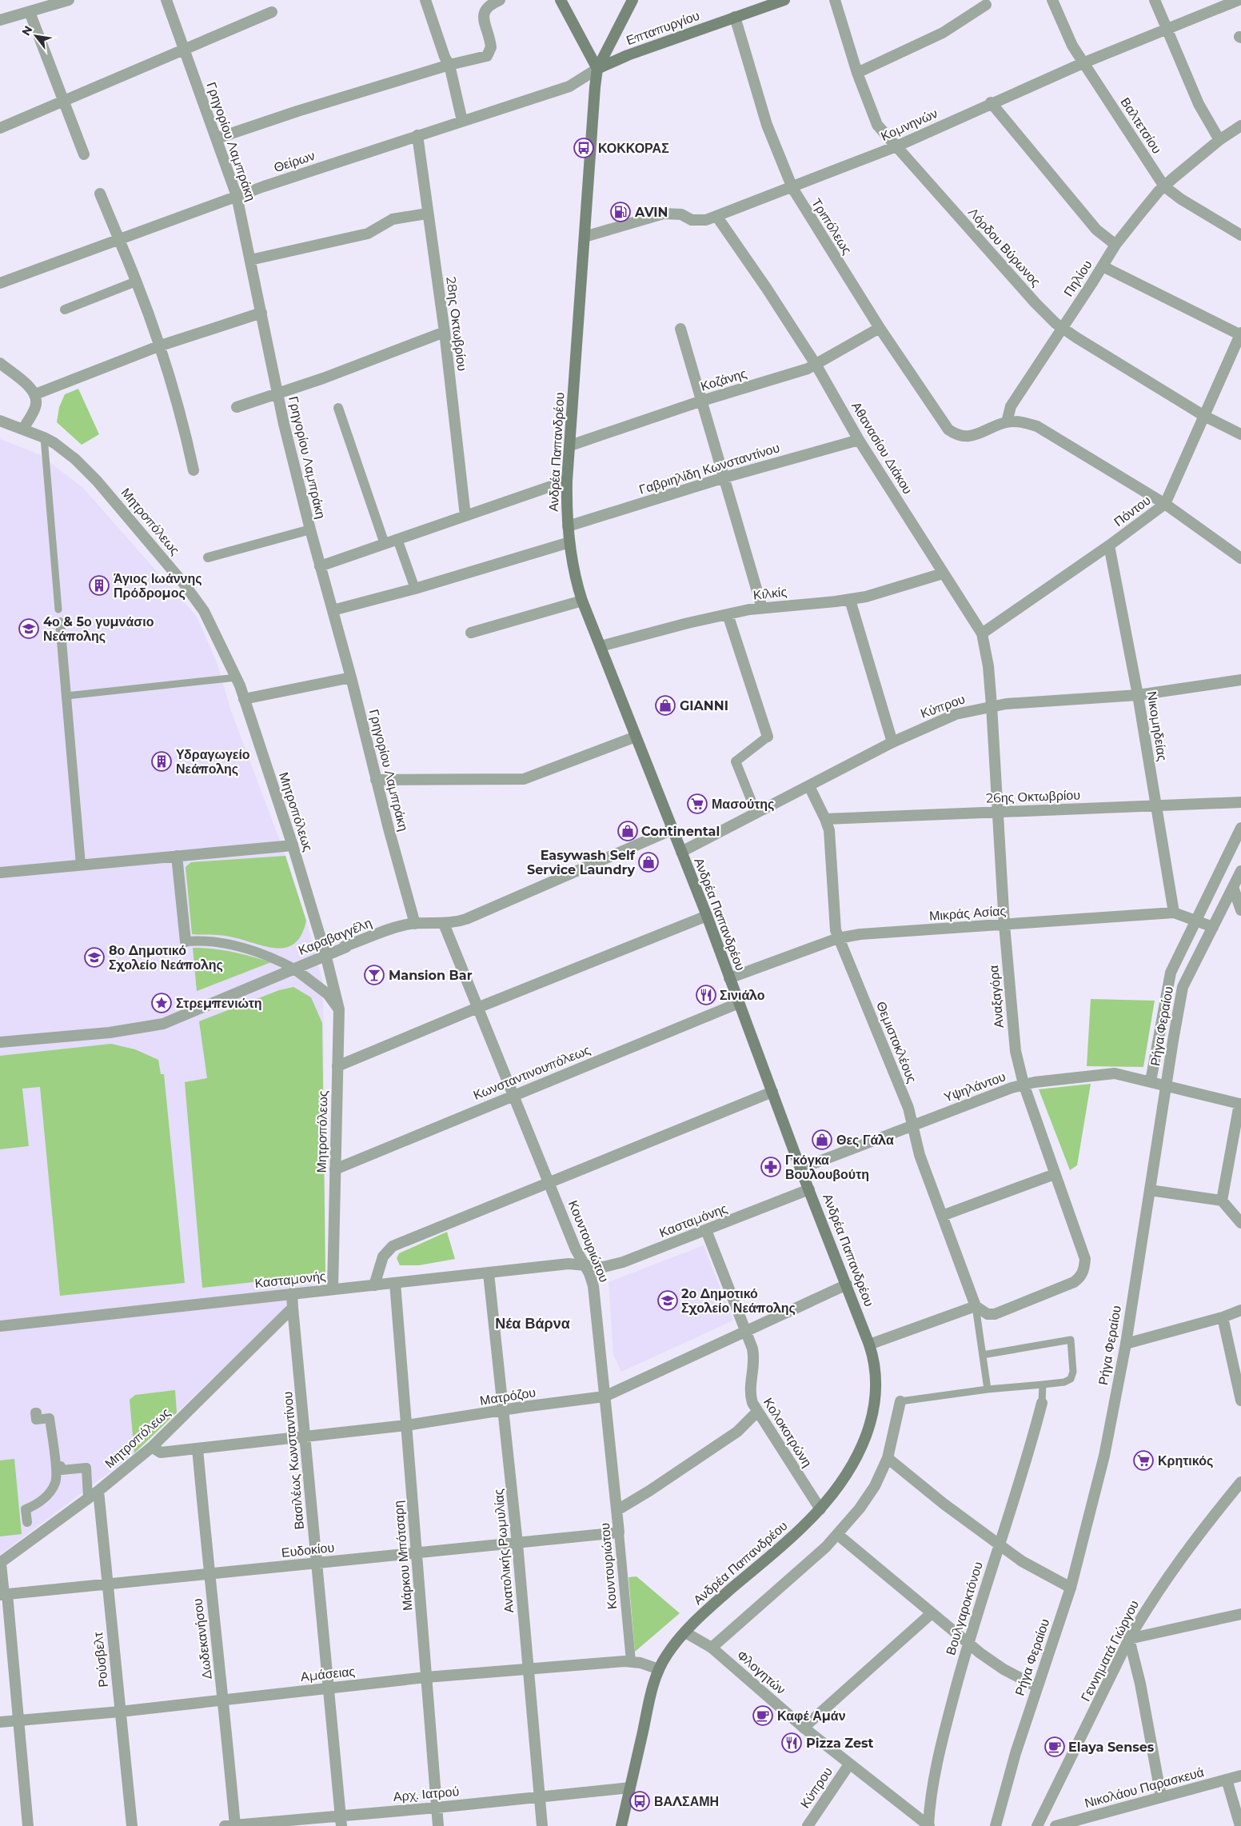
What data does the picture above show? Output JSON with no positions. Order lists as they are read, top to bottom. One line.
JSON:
{"streets":{"main road":["Επταπυργίου","Ανδρέα Παπανδρέου"],"street":["Κομνηνών","Βαλτετσίου","Γρηγορίου Λαμπράκη","Θείρων","Τριπόλεως","Λόρδου Βύρωνος","Πηλίου","28ης Οκτωβρίου","Κοζάνης","Αθανασίου Διάκου","Γαβριηλίδη Κωνσταντίνου","Πόντου","Μητροπόλεως","Κιλκίς","Κύπρου","Νικομηδείας","26ης Οκτωβρίου","Μικράς Ασίας","Καραβαγγέλη","Αναξαγόρα","Ρήγα Φεραίου","Θεμιστοκλέους","Κωνσταντινουπόλεως","Υψηλάντου","Κασταμόνης","Κουντουριώτου","Κασταμονής","Ματρόζου","Κολοκοτρώνη","Βασιλέως Κωνσταντίνου","Ευδοκίου","Ανατολικής Ρωμυλίας","Μάρκου Μπότσαρη","Βουλγαροκτόνου","Δωδεκανήσου","Γεννηματά Γιώργου","Ρούσβελτ","Φλογητών","Αμάσειας","Νικολάου Παρασκευά","Αρχ. Ιατρού"]},"crossings":[["Επταπυργίου","Θείρων"],["Επταπυργίου","Τριπόλεως"],["Επταπυργίου","Ανδρέα Παπανδρέου"],["Κομνηνών","Βαλτετσίου"],["Κομνηνών","Τριπόλεως"],["Κομνηνών","Λόρδου Βύρωνος"],["Κομνηνών","Αθανασίου Διάκου"],["Κομνηνών","Ανδρέα Παπανδρέου"],["Βαλτετσίου","Πηλίου"],["Γρηγορίου Λαμπράκη","Θείρων"],["Γρηγορίου Λαμπράκη","Καραβαγγέλη"],["Θείρων","28ης Οκτωβρίου"],["Θείρων","Ανδρέα Παπανδρέου"],["Τριπόλεως","Πηλίου"],["Τριπόλεως","Κοζάνης"],["Λόρδου Βύρωνος","Πηλίου"],["Λόρδου Βύρωνος","Πόντου"],["Κοζάνης","Αθανασίου Διάκου"],["Κοζάνης","Ανδρέα Παπανδρέου"],["Αθανασίου Διάκου","Γαβριηλίδη Κωνσταντίνου"],["Αθανασίου Διάκου","Πόντου"],["Αθανασίου Διάκου","Κιλκίς"],["Αθανασίου Διάκου","Κύπρου"],["Αθανασίου Διάκου","Αναξαγόρα"],["Ανδρέα Παπανδρέου","Γαβριηλίδη Κωνσταντίνου"],["Ανδρέα Παπανδρέου","Κιλκίς"],["Ανδρέα Παπανδρέου","Κύπρου"],["Ανδρέα Παπανδρέου","Μικράς Ασίας"],["Ανδρέα Παπανδρέου","Καραβαγγέλη"],["Ανδρέα Παπανδρέου","Κωνσταντινουπόλεως"],["Ανδρέα Παπανδρέου","Υψηλάντου"],["Ανδρέα Παπανδρέου","Κασταμόνης"],["Ανδρέα Παπανδρέου","Ματρόζου"],["Ανδρέα Παπανδρέου","Κολοκοτρώνη"],["Ανδρέα Παπανδρέου","Φλογητών"],["Ανδρέα Παπανδρέου","Αμάσειας"],["Ανδρέα Παπανδρέου","Αρχ. Ιατρού"],["Πόντου","Νικομηδείας"],["Μητροπόλεως","Καραβαγγέλη"],["Μητροπόλεως","Κωνσταντινουπόλεως"],["Μητροπόλεως","Κασταμονής"],["Μητροπόλεως","Ματρόζου"],["Μητροπόλεως","Βασιλέως Κωνσταντίνου"],["Μητροπόλεως","Ευδοκίου"],["Μητροπόλεως","Ρούσβελτ"],["Μητροπόλεως","Αμάσειας"],["Κύπρου","Νικομηδείας"],["Κύπρου","Αναξαγόρα"],["Κύπρου","Θεμιστοκλέους"],["Κύπρου","Φλογητών"],["Νικομηδείας","26ης Οκτωβρίου"],["Νικομηδείας","Μικράς Ασίας"],["26ης Οκτωβρίου","Αναξαγόρα"],["26ης Οκτωβρίου","Θεμιστοκλέους"],["Μικράς Ασίας","Αναξαγόρα"],["Μικράς Ασίας","Ρήγα Φεραίου"],["Μικράς Ασίας","Θεμιστοκλέους"],["Καραβαγγέλη","Κουντουριώτου"],["Αναξαγόρα","Θεμιστοκλέους"],["Αναξαγόρα","Υψηλάντου"],["Ρήγα Φεραίου","Υψηλάντου"],["Θεμιστοκλέους","Υψηλάντου"],["Κωνσταντινουπόλεως","Κουντουριώτου"],["Κασταμόνης","Κουντουριώτου"],["Κασταμόνης","Κασταμονής"],["Κασταμόνης","Κολοκοτρώνη"],["Κουντουριώτου","Κασταμονής"],["Κουντουριώτου","Ματρόζου"],["Κουντουριώτου","Ευδοκίου"],["Κουντουριώτου","Αμάσειας"],["Κασταμονής","Ανατολικής Ρωμυλίας"],["Κασταμονής","Μάρκου Μπότσαρη"],["Ματρόζου","Κολοκοτρώνη"],["Ματρόζου","Βασιλέως Κωνσταντίνου"],["Ματρόζου","Ανατολικής Ρωμυλίας"],["Ματρόζου","Μάρκου Μπότσαρη"],["Ματρόζου","Δωδεκανήσου"],["Βασιλέως Κωνσταντίνου","Ευδοκίου"],["Βασιλέως Κωνσταντίνου","Αμάσειας"],["Βασιλέως Κωνσταντίνου","Αρχ. Ιατρού"],["Ευδοκίου","Ανατολικής Ρωμυλίας"],["Ευδοκίου","Μάρκου Μπότσαρη"],["Ευδοκίου","Δωδεκανήσου"],["Ευδοκίου","Ρούσβελτ"],["Ανατολικής Ρωμυλίας","Αμάσειας"],["Ανατολικής Ρωμυλίας","Αρχ. Ιατρού"],["Μάρκου Μπότσαρη","Αμάσειας"],["Μάρκου Μπότσαρη","Αρχ. Ιατρού"],["Βουλγαροκτόνου","Φλογητών"],["Δωδεκανήσου","Αμάσειας"],["Δωδεκανήσου","Αρχ. Ιατρού"],["Ρούσβελτ","Αμάσειας"]],"districts":["Νέα Βάρνα"],"places":{"bus stop":["ΚΟΚΚΟΡΑΣ","ΒΑΛΣΑΜΗ"],"fuel station":["AVIN"],"building":["Άγιος Ιωάννης Πρόδρομος","Υδραγωγείο Νεάπολης"],"school or university":["4ο & 5ο γυμνάσιο Νεάπολης","8ο Δημοτικό Σχολείο Νεάπολης","2ο Δημοτικό Σχολείο Νεάπολης"],"shop":["GIANNI","Continental","Easywash Self Service Laundry","Θες Γάλα"],"supermarket":["Μασούτης","Κρητικός"],"bar":["Mansion Bar"],"restaurant":["Σινιάλο","Pizza Zest"],"place":["Στρεμπενιώτη"],"pharmacy":["Γκόγκα Βουλουβούτη"],"cafe":["Καφέ Αμάν","Elaya Senses"]},"north":"top left"}
